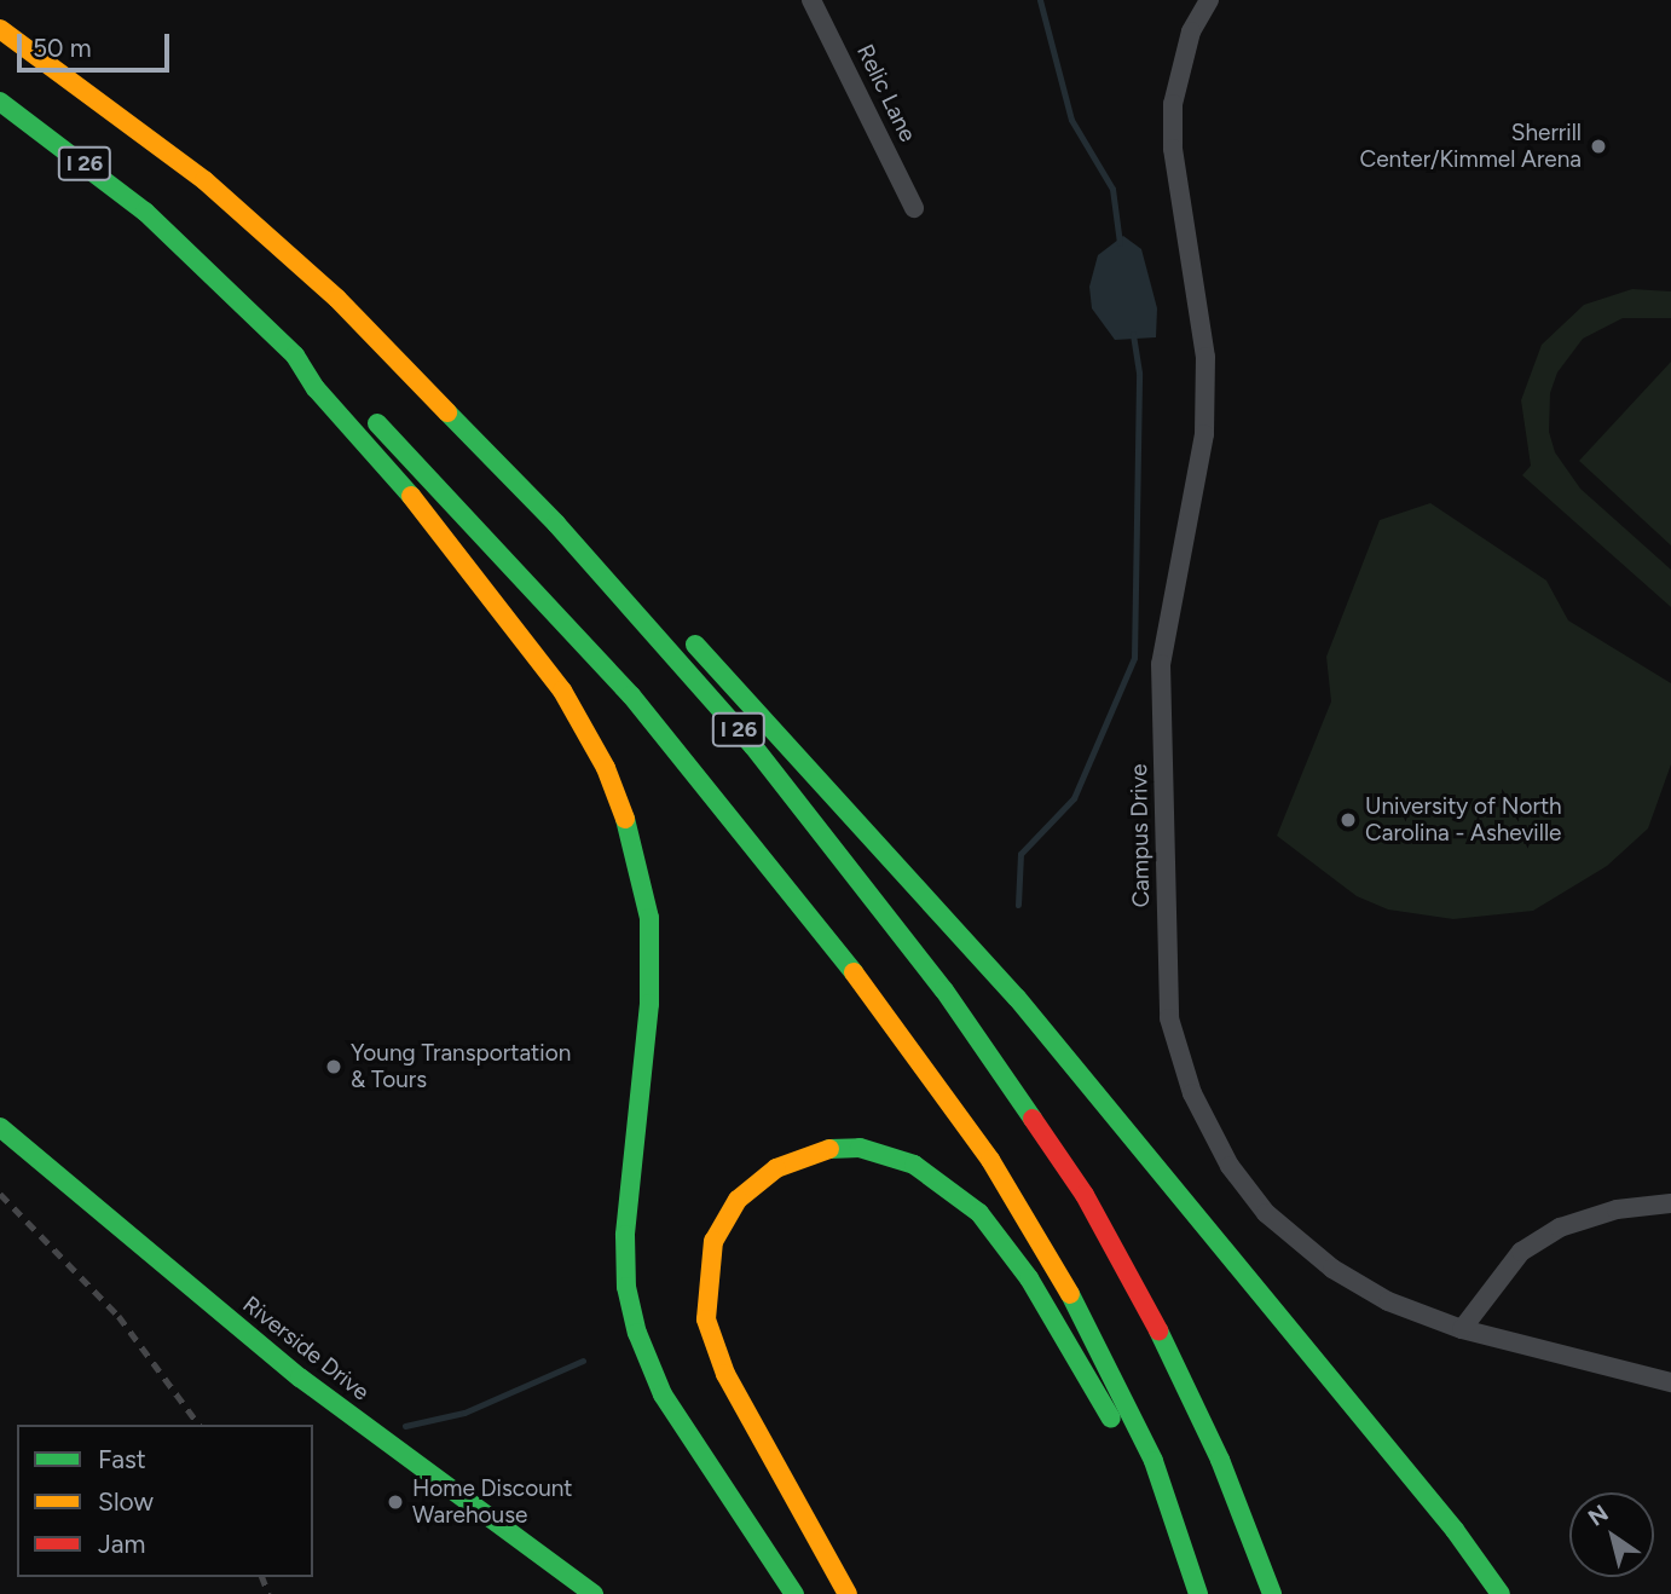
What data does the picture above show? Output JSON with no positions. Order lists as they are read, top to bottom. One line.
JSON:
{"streets":{"main road":["I 26","Riverside Drive"],"street":["Relic Lane","Campus Drive"]},"places":["Sherrill Center/Kimmel Arena","University of North Carolina - Asheville","Young Transportation & Tours","Home Discount Warehouse"],"legend":["Fast","Slow","Jam"],"scale_bar":"50 m","north":"top left"}
